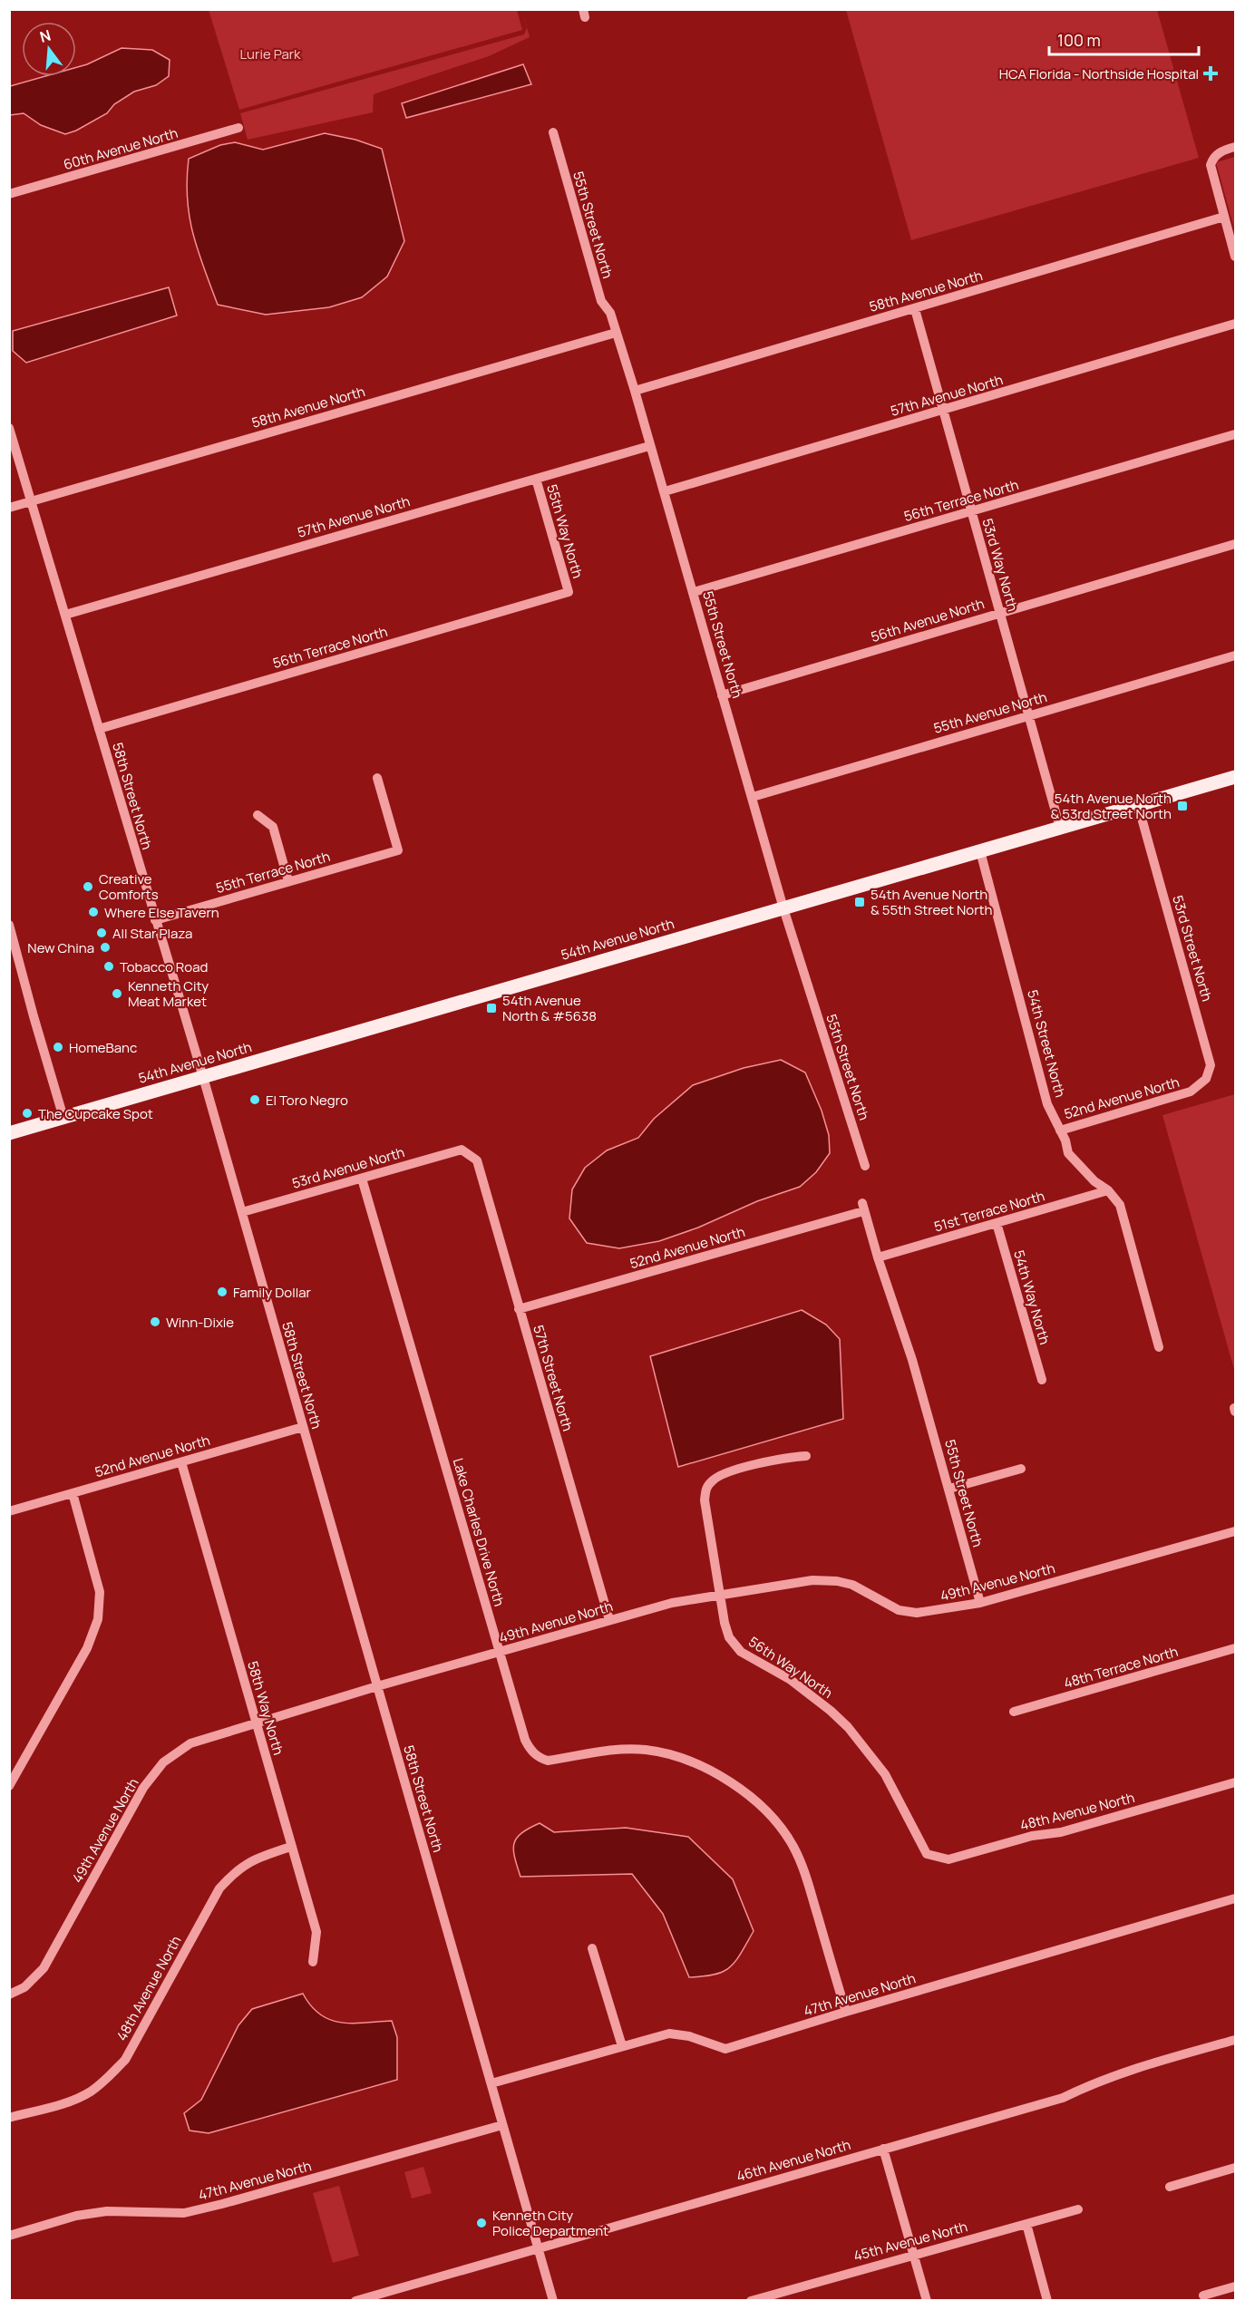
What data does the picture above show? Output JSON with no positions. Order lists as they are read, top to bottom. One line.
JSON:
{"streets":{"main road":["54th Avenue North"],"street":["60th Avenue North","55th Street North","58th Avenue North","57th Avenue North","56th Terrace North","55th Way North","53rd Way North","56th Avenue North","55th Avenue North","58th Street North","55th Terrace North","53rd Street North","54th Street North","52nd Avenue North","53rd Avenue North","51st Terrace North","54th Way North","57th Street North","Lake Charles Drive North","49th Avenue North","56th Way North","48th Terrace North","58th Way North","48th Avenue North","47th Avenue North","46th Avenue North","45th Avenue North"]},"crossings":[["55th Street North","58th Avenue North"],["55th Street North","57th Avenue North"],["55th Street North","56th Terrace North"],["55th Street North","56th Avenue North"],["55th Street North","55th Avenue North"],["55th Street North","54th Avenue North"],["55th Street North","52nd Avenue North"],["55th Street North","51st Terrace North"],["55th Street North","49th Avenue North"],["58th Avenue North","53rd Way North"],["58th Avenue North","58th Street North"],["57th Avenue North","55th Way North"],["57th Avenue North","53rd Way North"],["57th Avenue North","58th Street North"],["56th Terrace North","55th Way North"],["56th Terrace North","53rd Way North"],["56th Terrace North","58th Street North"],["53rd Way North","56th Avenue North"],["53rd Way North","55th Avenue North"],["53rd Way North","54th Avenue North"],["58th Street North","55th Terrace North"],["58th Street North","54th Avenue North"],["58th Street North","52nd Avenue North"],["58th Street North","53rd Avenue North"],["58th Street North","49th Avenue North"],["58th Street North","47th Avenue North"],["58th Street North","46th Avenue North"],["54th Avenue North","53rd Street North"],["54th Avenue North","54th Street North"],["53rd Street North","52nd Avenue North"],["54th Street North","52nd Avenue North"],["54th Street North","51st Terrace North"],["52nd Avenue North","57th Street North"],["52nd Avenue North","58th Way North"],["53rd Avenue North","57th Street North"],["53rd Avenue North","Lake Charles Drive North"],["51st Terrace North","54th Way North"],["57th Street North","49th Avenue North"],["Lake Charles Drive North","49th Avenue North"],["Lake Charles Drive North","47th Avenue North"],["49th Avenue North","56th Way North"],["49th Avenue North","58th Way North"],["56th Way North","48th Avenue North"],["58th Way North","48th Avenue North"]],"parks":["Lurie Park"],"places":{"health":["HCA Florida - Northside Hospital"],"transit":["54th Avenue North & 53rd Street North","54th Avenue North & 55th Street North","54th Avenue North & #5638"],"other":["Creative Comforts","Where Else Tavern","All Star Plaza","New China","Tobacco Road","Kenneth City Meat Market","HomeBanc","El Toro Negro","The Cupcake Spot","Family Dollar","Winn-Dixie","Kenneth City Police Department"]},"scale_bar":"100 m","north":"top"}
